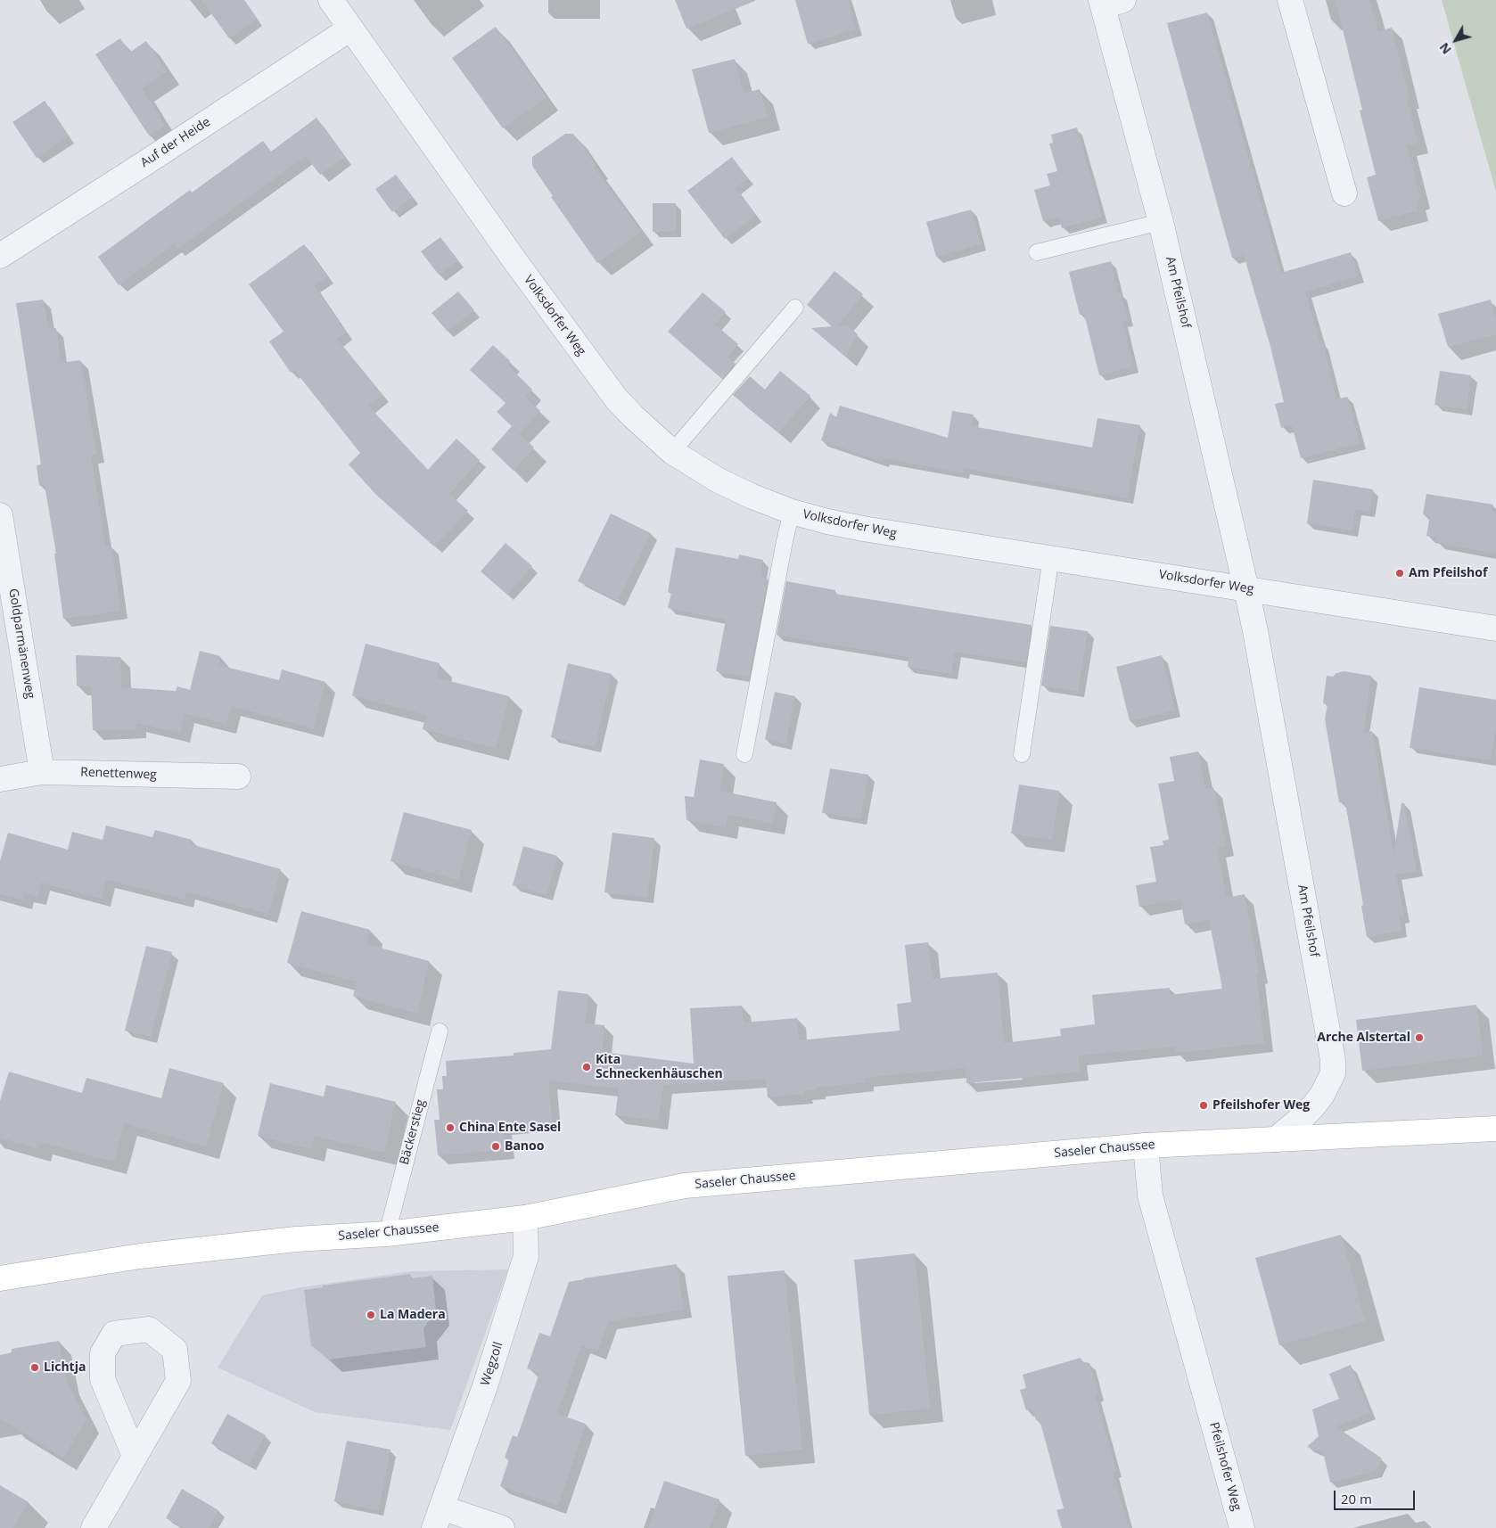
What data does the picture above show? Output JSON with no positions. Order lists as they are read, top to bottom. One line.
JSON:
{"streets":{"main road":["Saseler Chaussee"],"street":["Auf der Heide","Am Pfeilshof","Volksdorfer Weg","Goldparmänenweg","Renettenweg","Wegzoll","Pfeilshofer Weg"],"lane":["Bäckerstieg"]},"crossings":[["Auf der Heide","Volksdorfer Weg"],["Am Pfeilshof","Volksdorfer Weg"],["Am Pfeilshof","Saseler Chaussee"],["Goldparmänenweg","Renettenweg"],["Bäckerstieg","Saseler Chaussee"],["Saseler Chaussee","Wegzoll"],["Saseler Chaussee","Pfeilshofer Weg"]],"places":["Am Pfeilshof","Arche Alstertal","Kita Schneckenhäuschen","Pfeilshofer Weg","China Ente Sasel","Banoo","La Madera","Lichtja"],"scale_bar":"20 m","north":"bottom left"}
